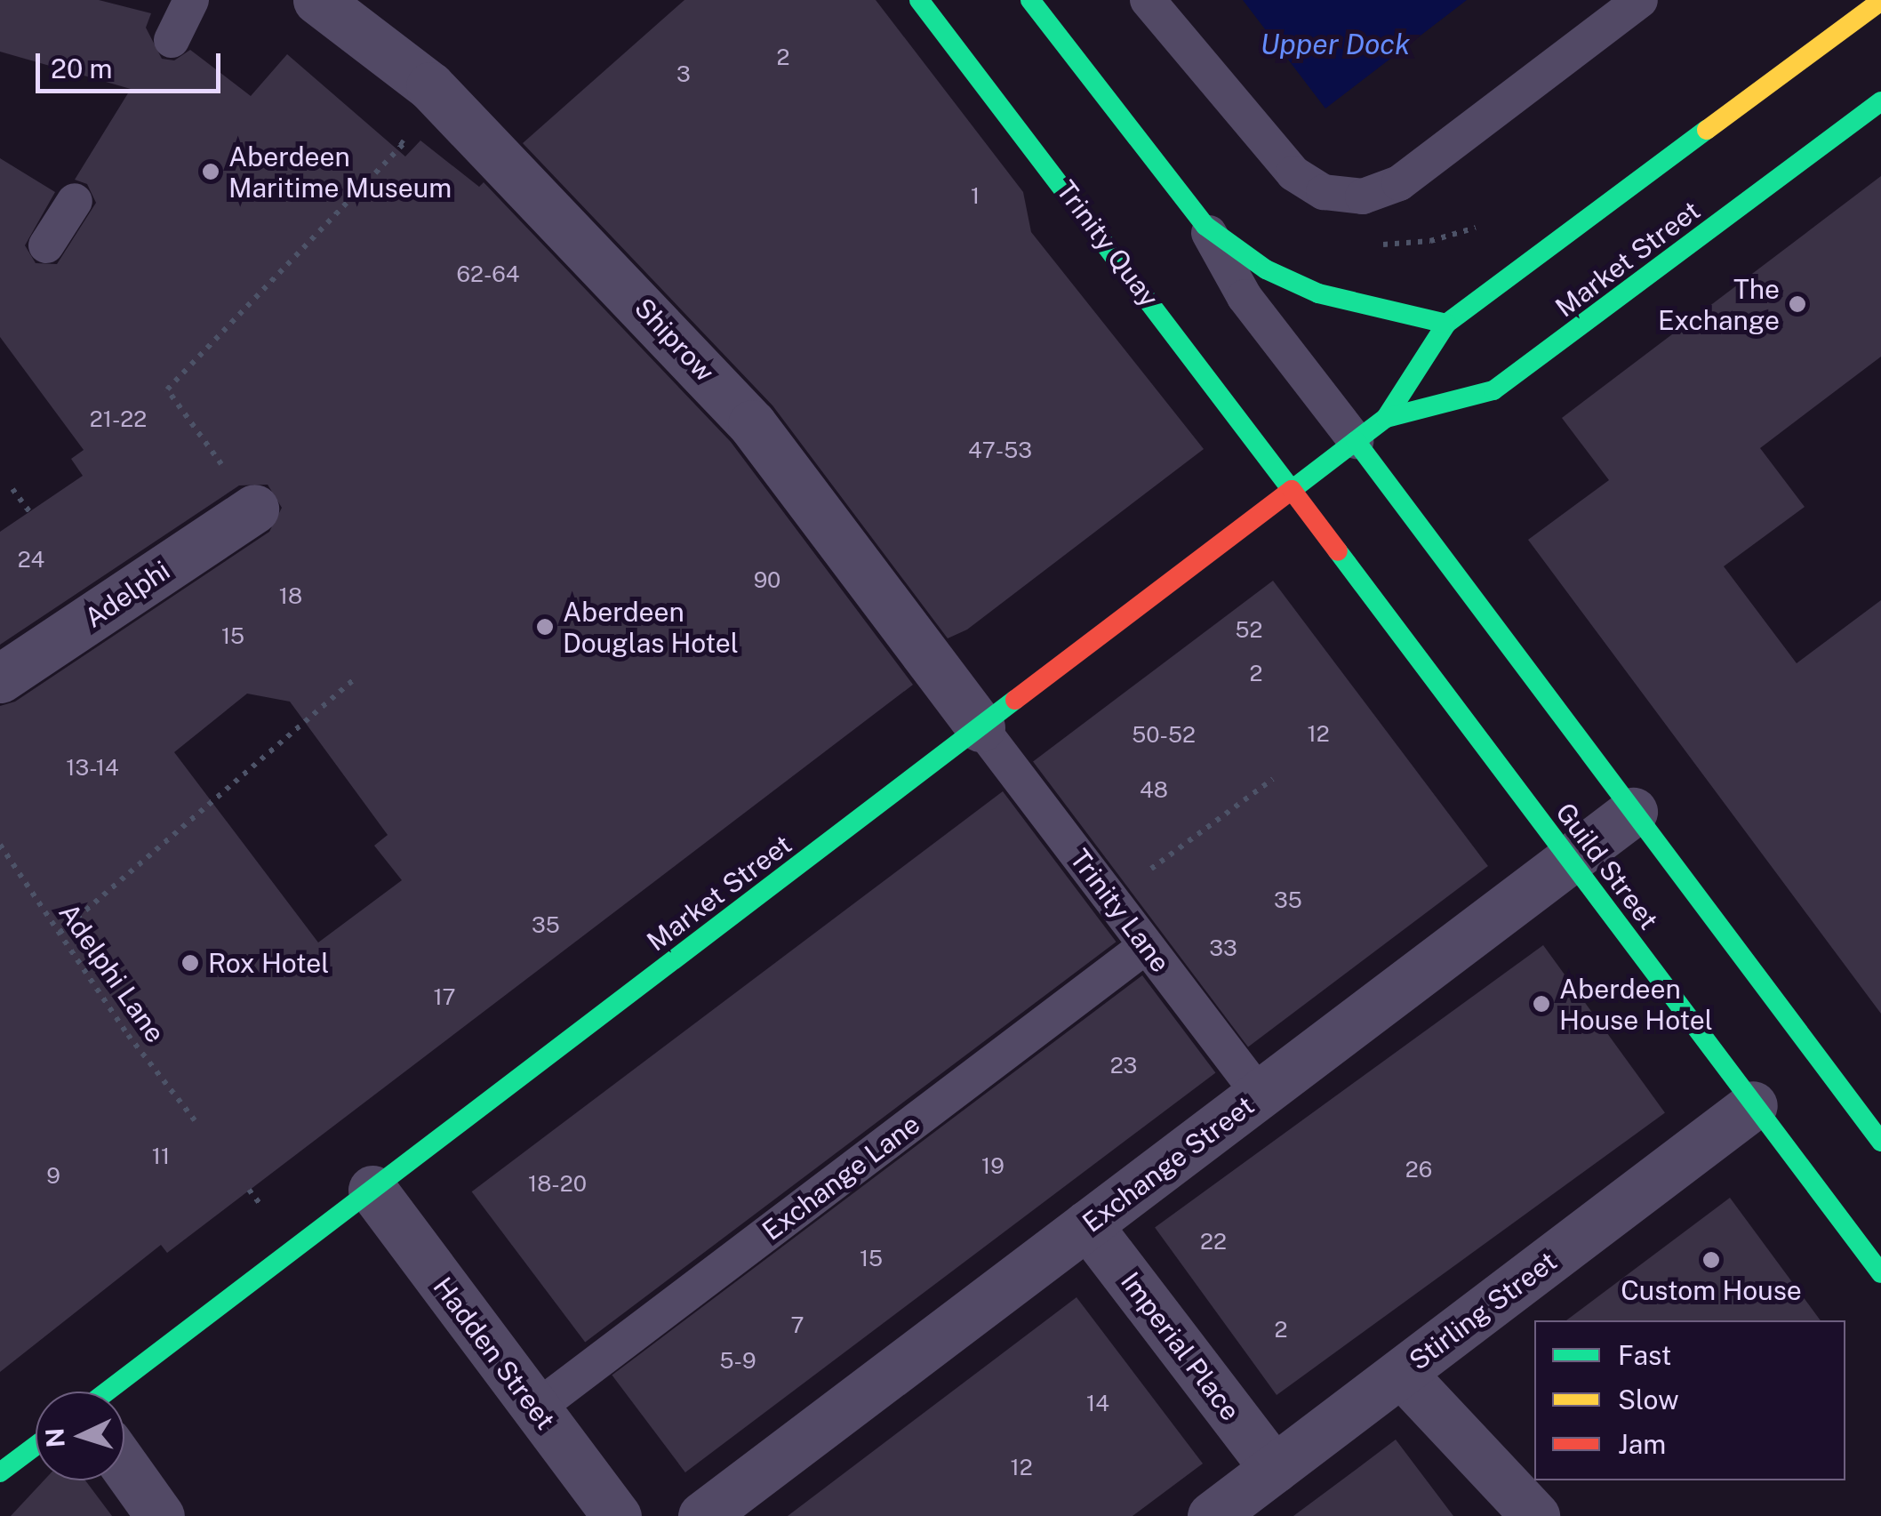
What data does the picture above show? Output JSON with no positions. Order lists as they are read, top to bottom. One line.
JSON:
{"streets":{"street":["Trinity Quay","Market Street","Shiprow","Adelphi","Guild Street","Exchange Street","Stirling Street","Imperial Place","Hadden Street"],"lane":["Trinity Lane","Exchange Lane"],"path":["Adelphi Lane"]},"crossings":[["Trinity Quay","Market Street"],["Trinity Quay","Guild Street"],["Market Street","Shiprow"],["Market Street","Guild Street"],["Market Street","Trinity Lane"],["Market Street","Hadden Street"],["Shiprow","Trinity Lane"],["Guild Street","Exchange Street"],["Guild Street","Stirling Street"],["Trinity Lane","Exchange Street"],["Trinity Lane","Exchange Lane"],["Exchange Street","Imperial Place"],["Exchange Lane","Hadden Street"],["Stirling Street","Imperial Place"]],"water":["Upper Dock"],"places":["Aberdeen Maritime Museum","The Exchange","Aberdeen Douglas Hotel","Rox Hotel","Aberdeen House Hotel","Custom House"],"house_numbers":["2","3","1","62-64","21-22","47-53","24","90","18","52","15","2","12","50-52","13-14","48","35","35","33","17","23","11","19","26","9","18-20","22","15","7","2","5-9","14","12"],"legend":["Fast","Slow","Jam"],"scale_bar":"20 m","north":"left"}
